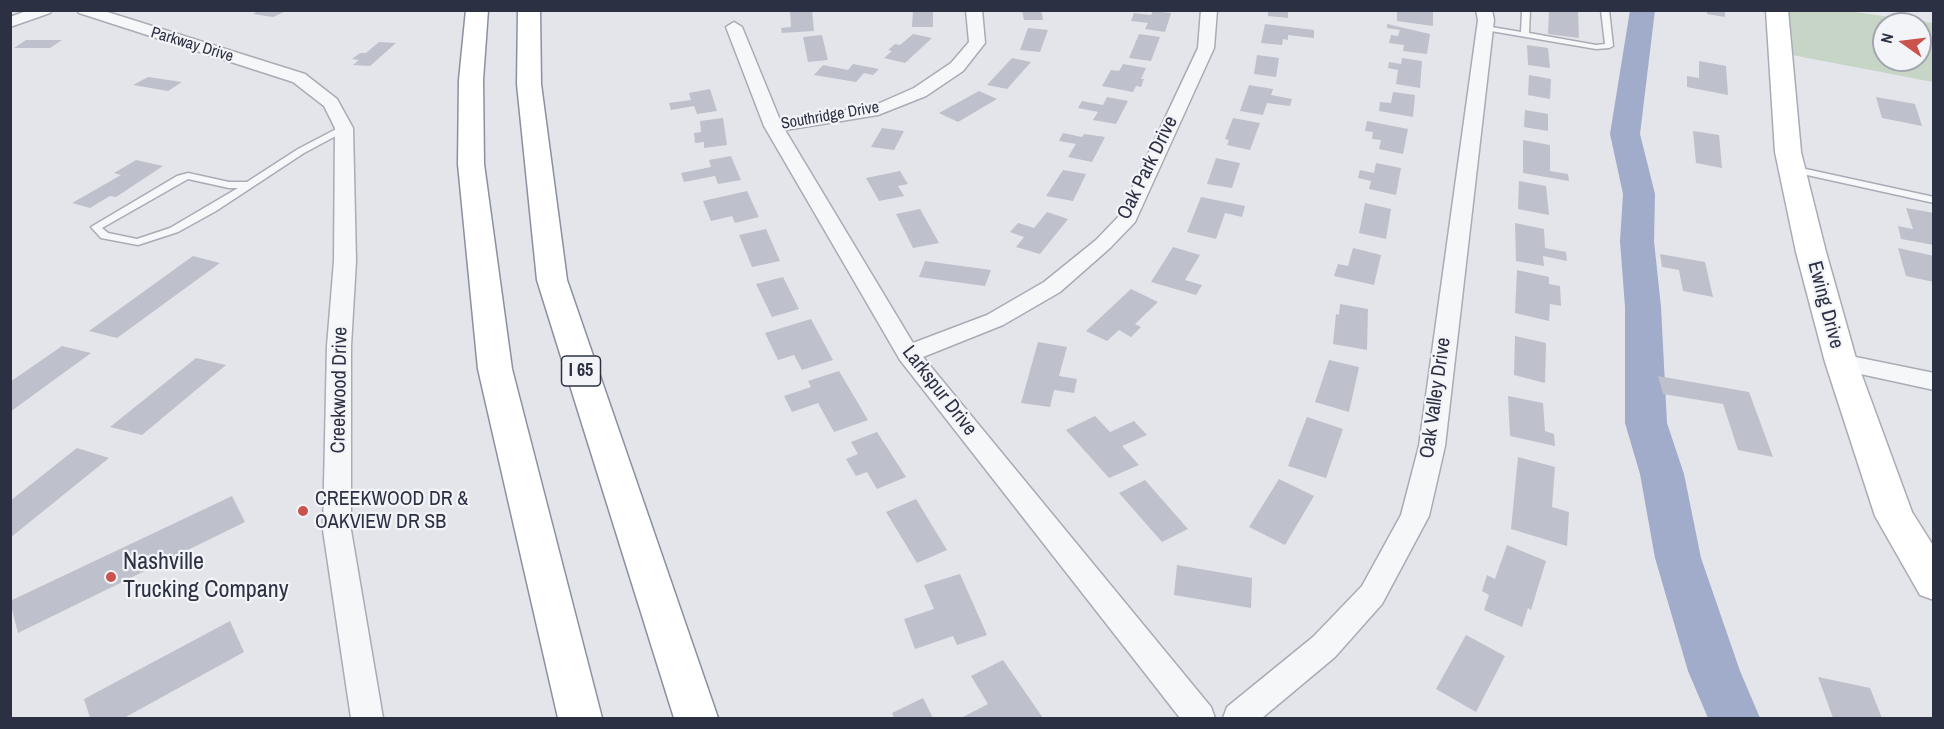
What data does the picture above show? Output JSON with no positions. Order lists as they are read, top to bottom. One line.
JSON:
{"streets":{"main road":["Ewing Drive","I 65"],"street":["Parkway Drive","Southridge Drive","Oak Park Drive","Creekwood Drive","Larkspur Drive","Oak Valley Drive"]},"crossings":[["Parkway Drive","Creekwood Drive"],["Southridge Drive","Larkspur Drive"],["Oak Park Drive","Larkspur Drive"]],"places":["CREEKWOOD DR & OAKVIEW DR SB","Nashville Trucking Company"],"north":"left"}
